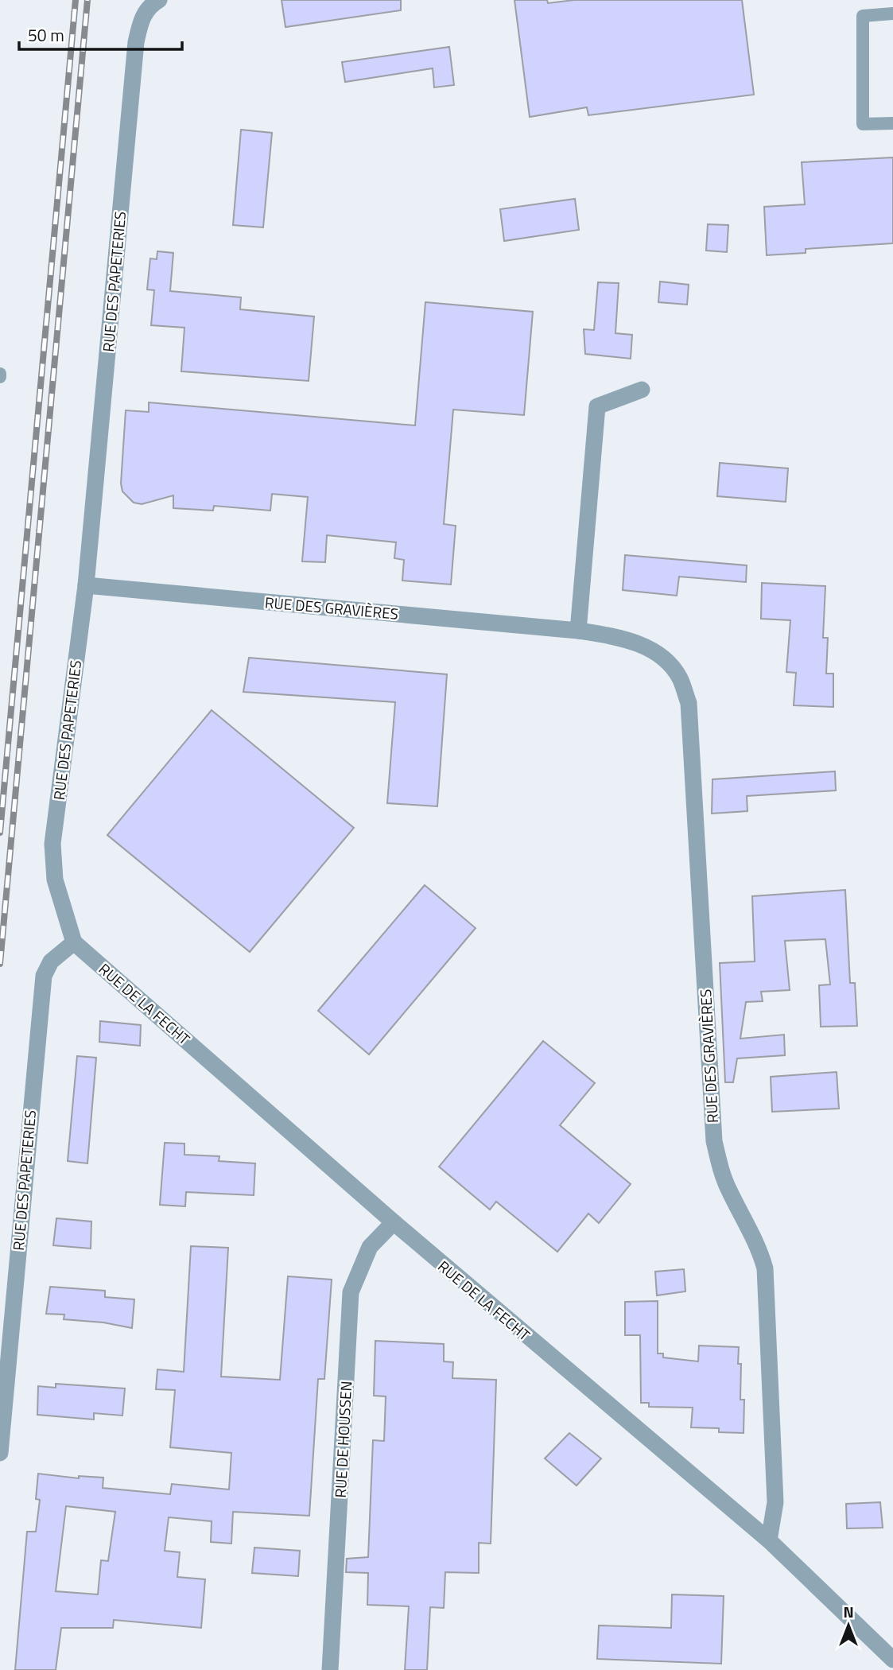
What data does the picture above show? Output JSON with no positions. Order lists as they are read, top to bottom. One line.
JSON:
{"streets":{"street":["RUE DES PAPETERIES","RUE DES GRAVIÈRES","RUE DE LA FECHT","RUE DE HOUSSEN"]},"crossings":[["RUE DES PAPETERIES","RUE DES GRAVIÈRES"],["RUE DES PAPETERIES","RUE DE LA FECHT"],["RUE DES GRAVIÈRES","RUE DE LA FECHT"],["RUE DE LA FECHT","RUE DE HOUSSEN"]],"scale_bar":"50 m","north":"top"}
